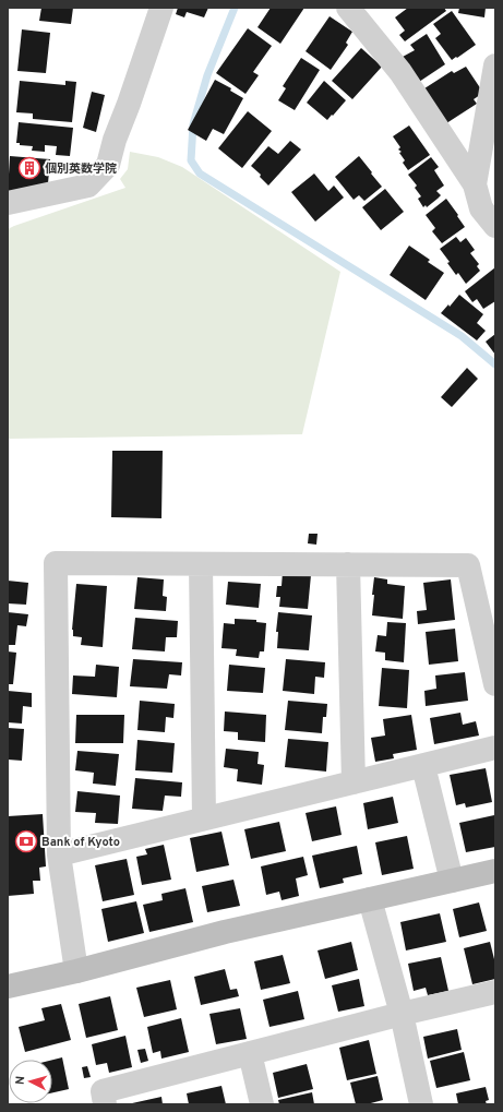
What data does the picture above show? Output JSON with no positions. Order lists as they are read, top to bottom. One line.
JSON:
{"places":{"building":["個別英数学院"],"bank":["Bank of Kyoto"]},"north":"left"}
